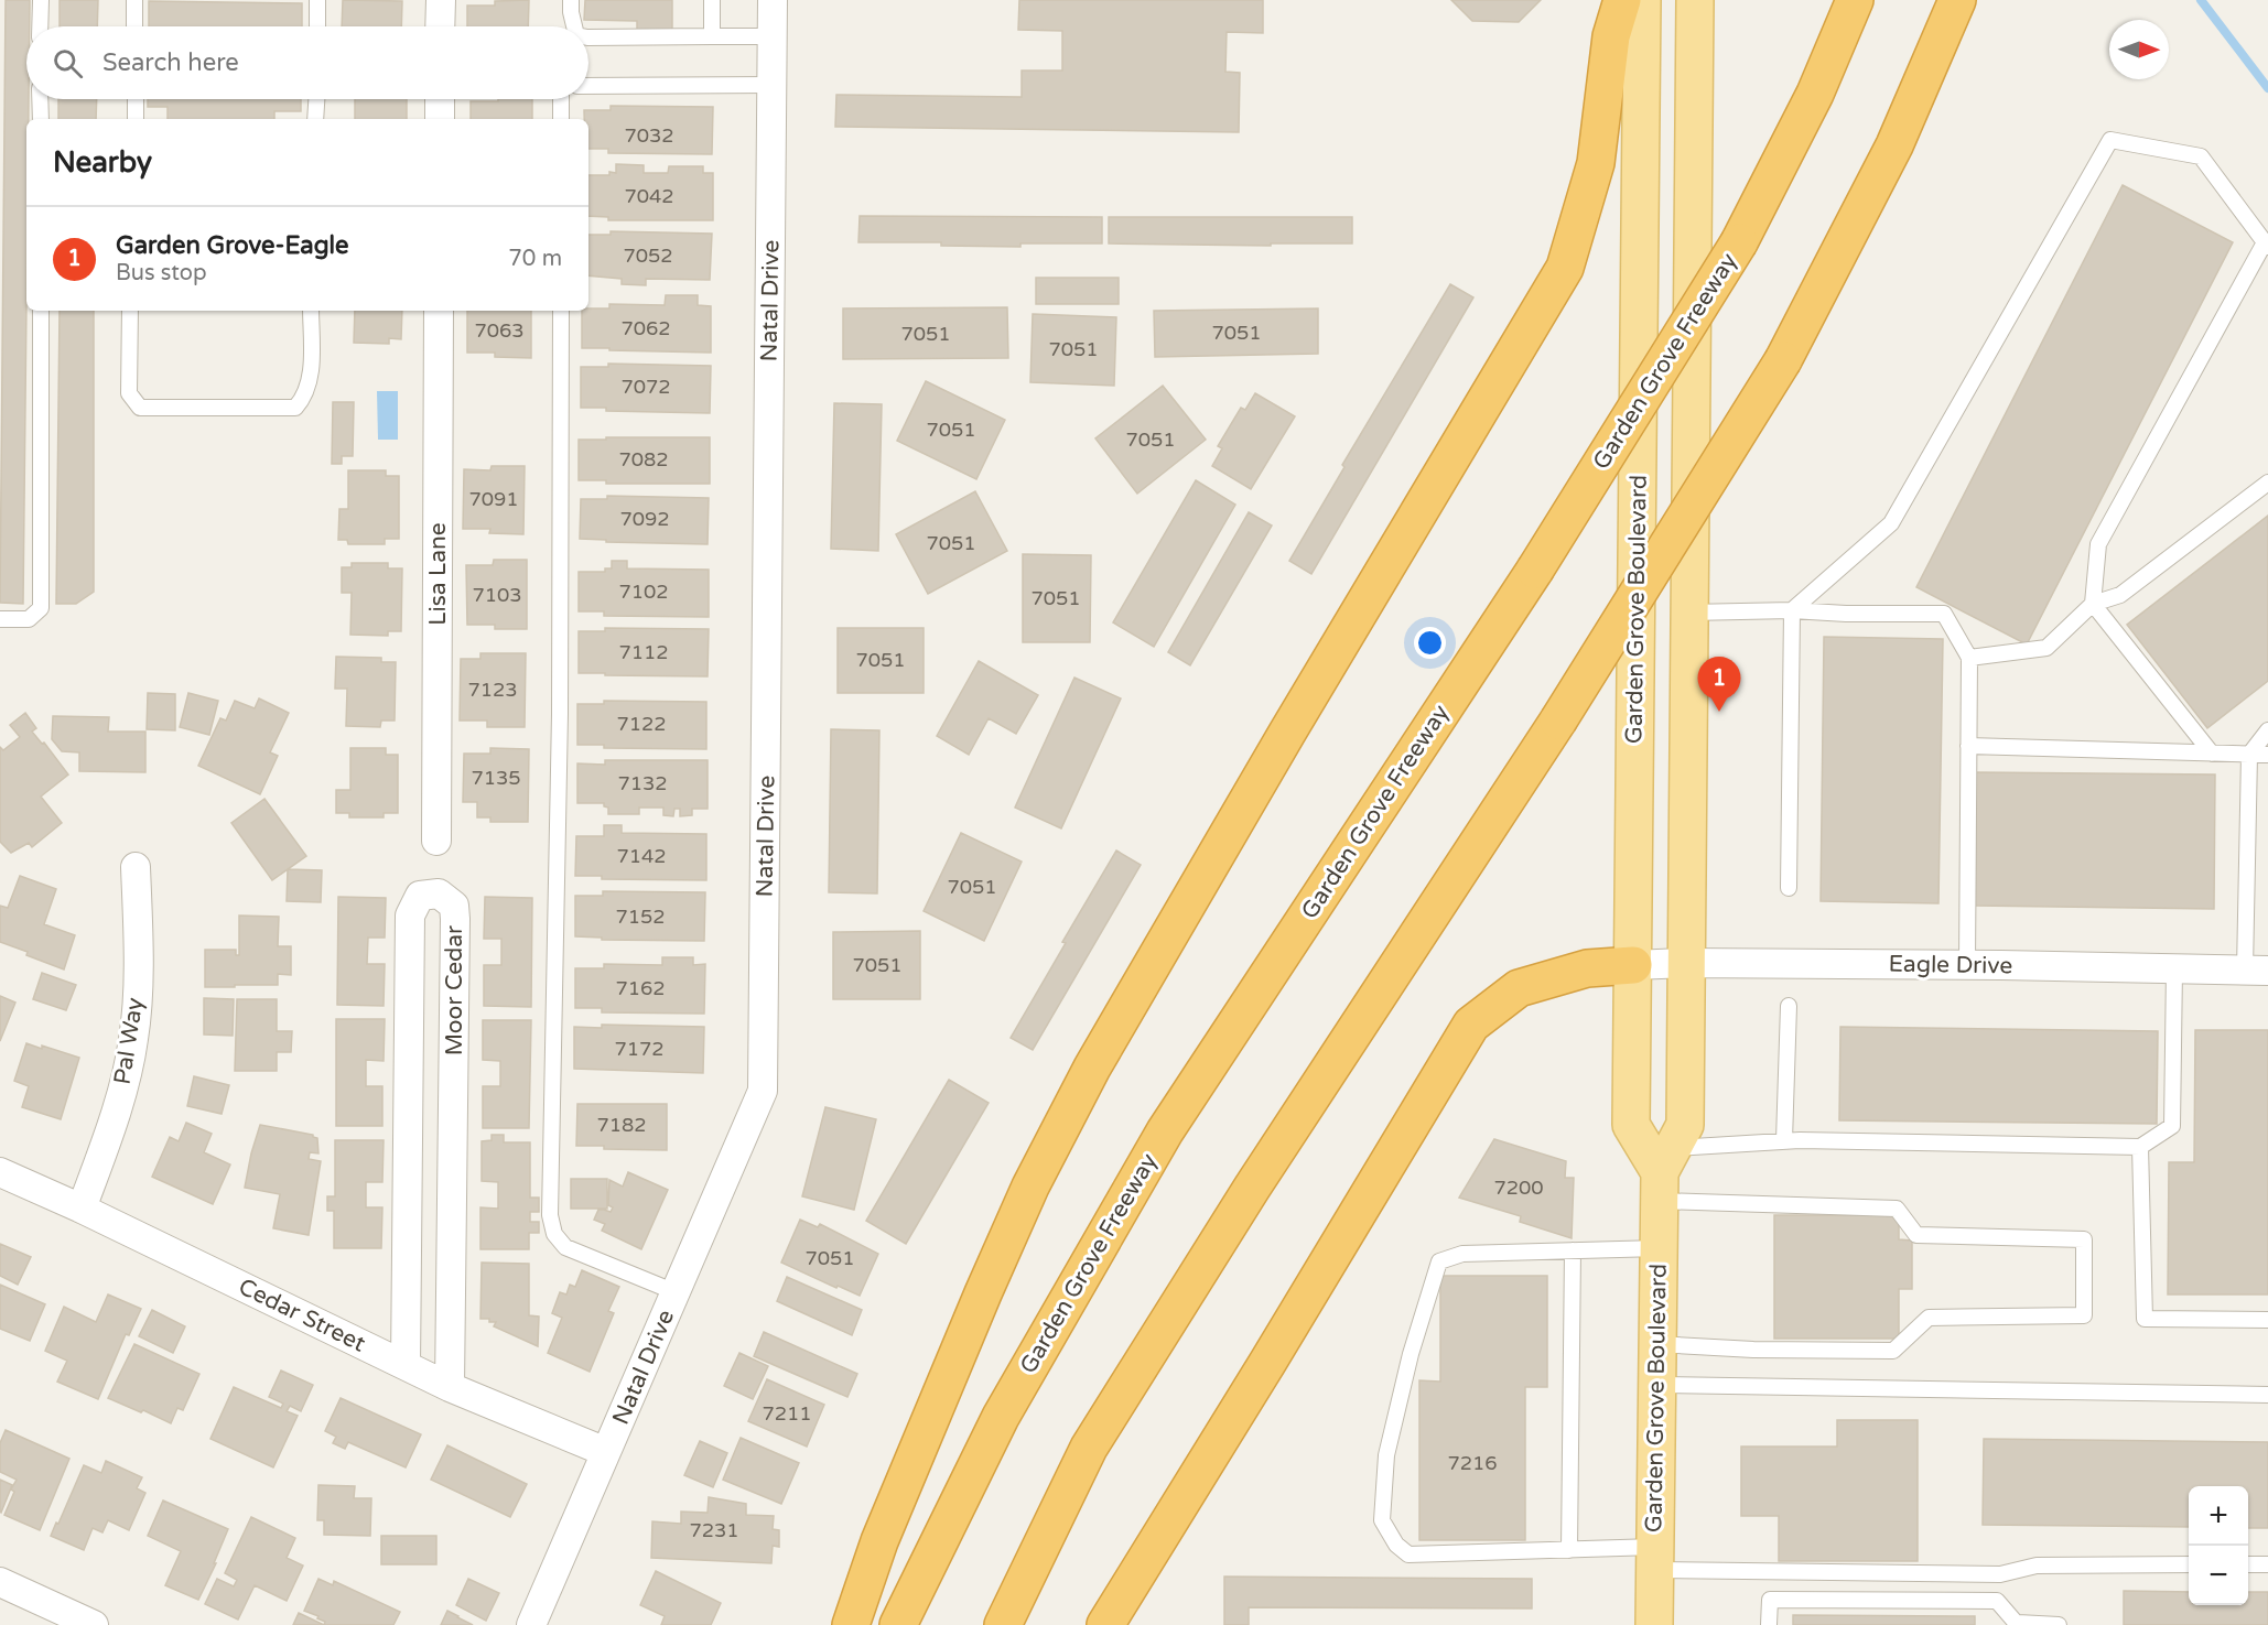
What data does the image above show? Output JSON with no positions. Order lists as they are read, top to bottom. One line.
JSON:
{"streets":{"highway":["Garden Grove Freeway"],"main road":["Garden Grove Boulevard"],"street":["Natal Drive","Lisa Lane","Eagle Drive","Moor Cedar","Pal Way","Cedar Street"]},"crossings":[["Natal Drive","Cedar Street"],["Garden Grove Boulevard","Eagle Drive"],["Moor Cedar","Cedar Street"],["Pal Way","Cedar Street"]],"house_numbers":["7032","7042","7052","7062","7063","7051","7051","7051","7072","7051","7051","7082","7091","7092","7051","7102","7103","7051","7112","7051","7123","7122","7135","7132","7142","7051","7152","7051","7162","7172","7182","7200","7051","7211","7216","7231"],"north":"right","page":{"search":"Search here","heading":"Nearby","list":[{"mark":"1","name":"Garden Grove-Eagle","note":"Bus stop","value":"70 m"}],"pins":"1","map_buttons":["+","−"]}}
